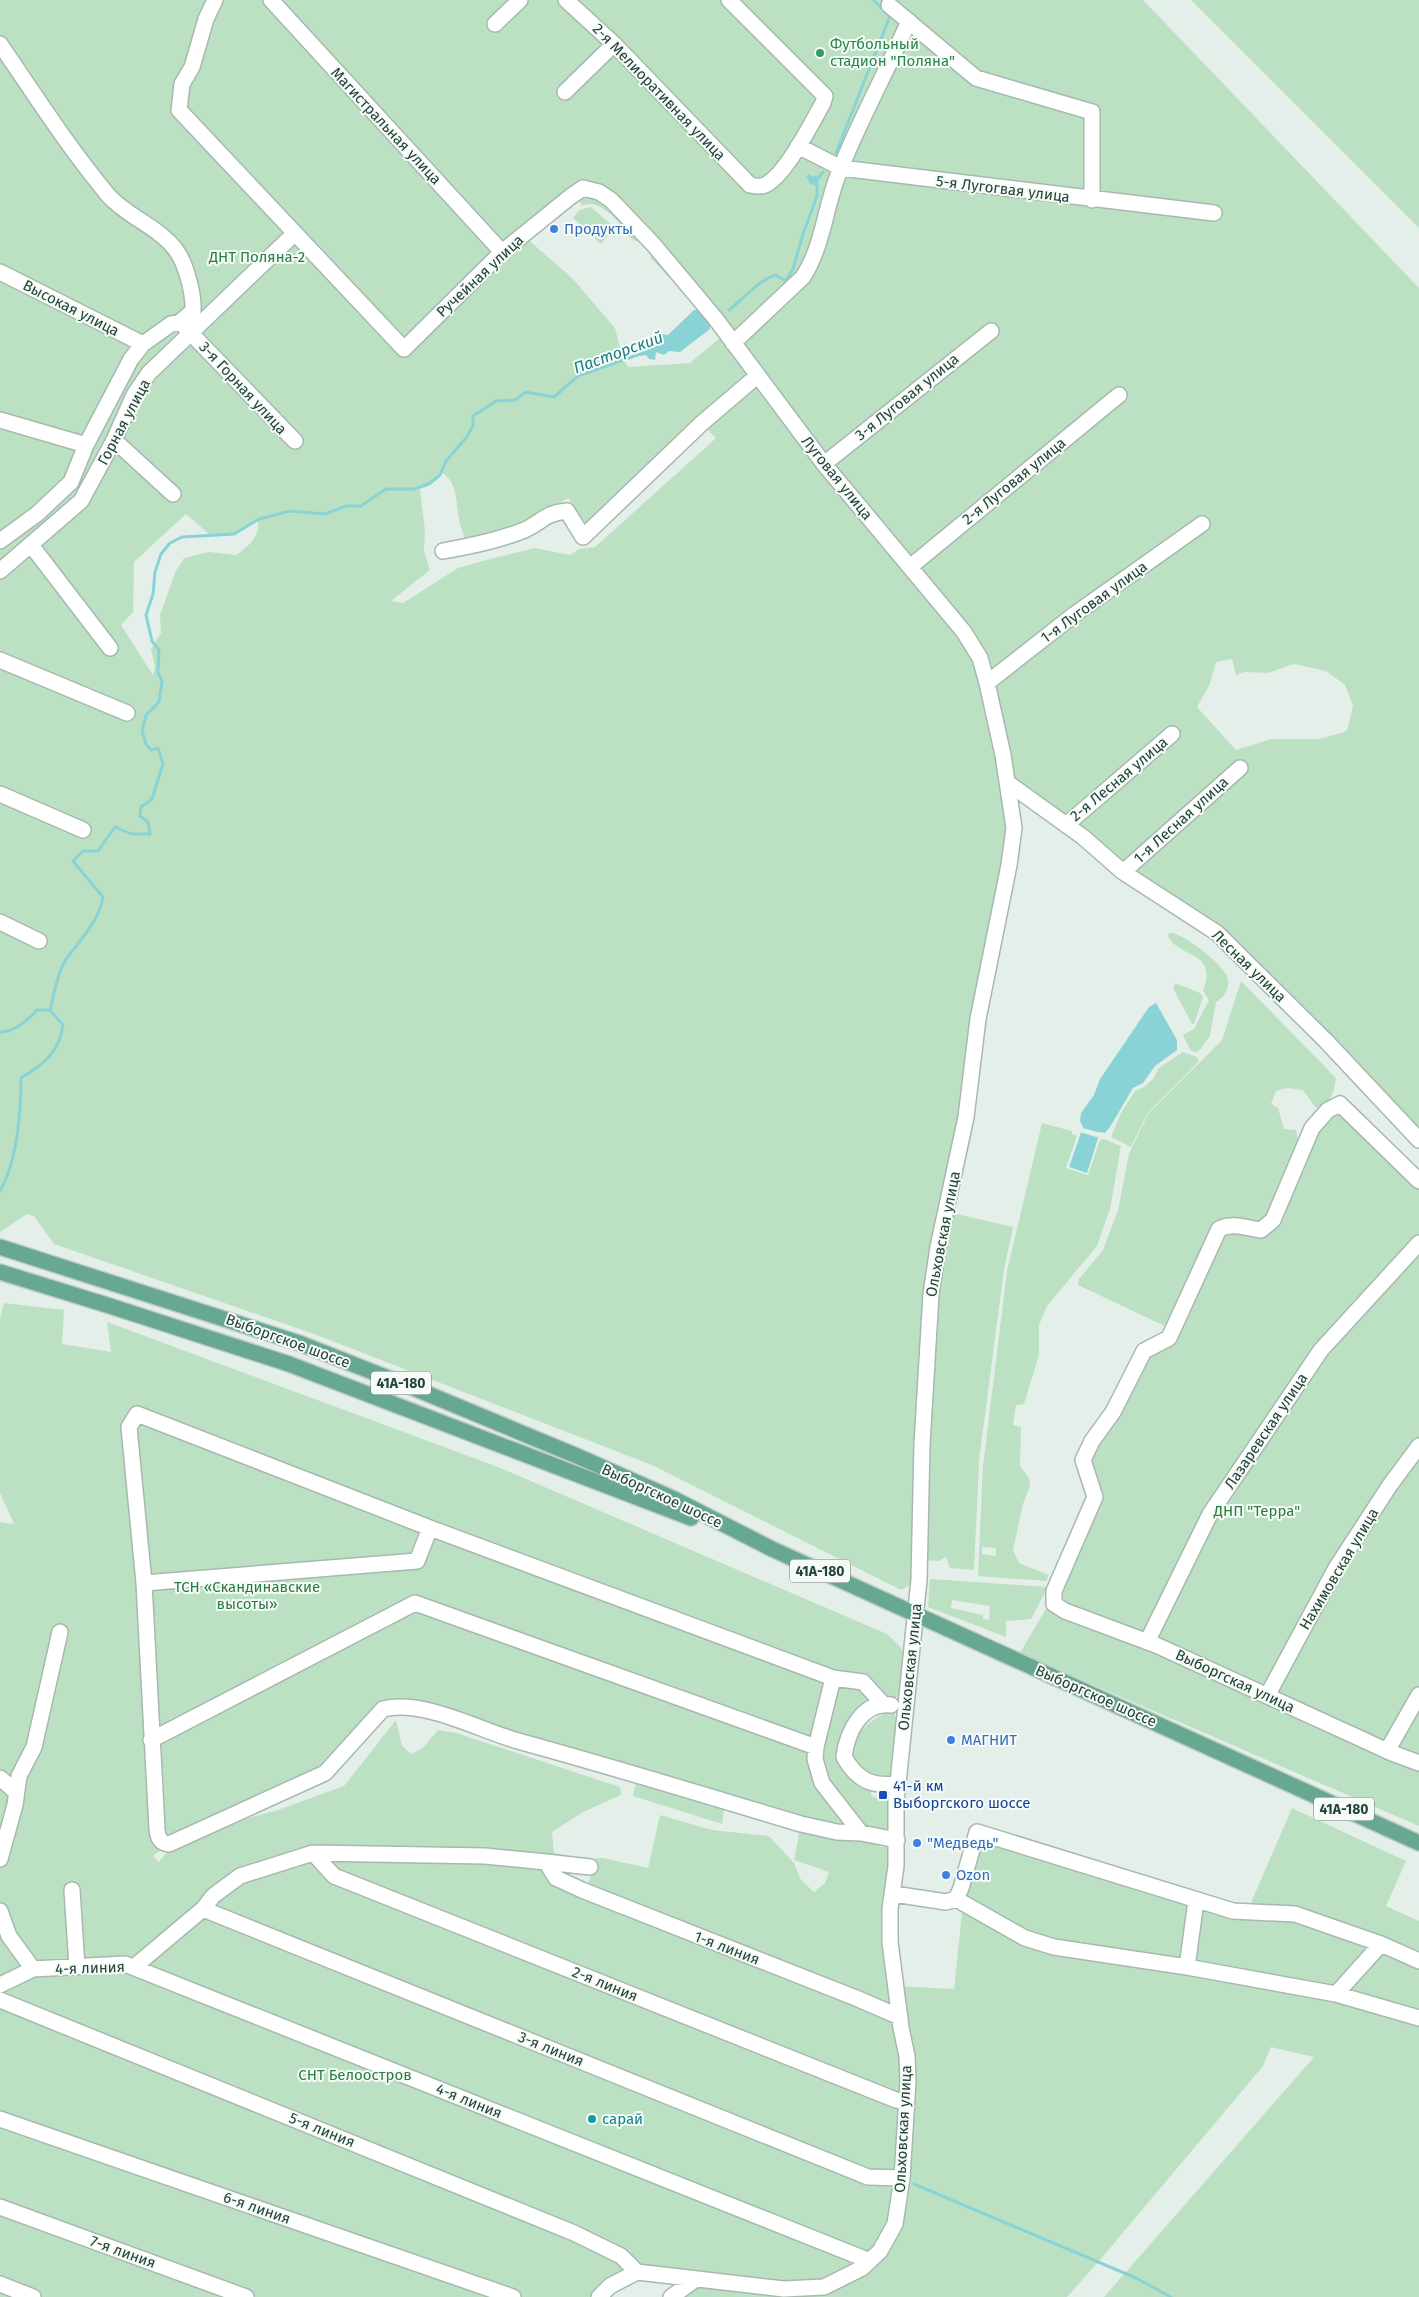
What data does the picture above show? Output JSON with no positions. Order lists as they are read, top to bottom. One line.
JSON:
{"streets":{"main road":["Выборгское шоссе","41А-180"],"street":["2-я Мелиоративная улица","Магистральная улица","5-я Лугогвая улица","Ручейная улица","Высокая улица","3-я Горная улица","3-я Луговая улица","Горная улица","Луговая улица","2-я Луговая улица","1-я Луговая улица","2-я Лесная улица","1-я Лесная улица","Лесная улица","Ольховская улица","Лазаревская улица","Нахимовская улица","Выборгская улица","1-я линия","4-я линия","2-я линия","3-я линия","5-я линия","6-я линия","7-я линия"]},"crossings":[["2-я Мелиоративная улица","5-я Лугогвая улица"],["Магистральная улица","Ручейная улица"],["Ручейная улица","Горная улица"],["Ручейная улица","Луговая улица"],["3-я Горная улица","Горная улица"],["3-я Луговая улица","Луговая улица"],["Луговая улица","2-я Луговая улица"],["Луговая улица","1-я Луговая улица"],["Луговая улица","Лесная улица"],["Луговая улица","Ольховская улица"],["2-я Лесная улица","Лесная улица"],["1-я Лесная улица","Лесная улица"],["Лесная улица","Ольховская улица"],["Ольховская улица","Выборгское шоссе"],["Ольховская улица","1-я линия"],["Ольховская улица","4-я линия"],["Ольховская улица","2-я линия"],["Ольховская улица","3-я линия"],["Ольховская улица","5-я линия"],["Лазаревская улица","Выборгская улица"],["Нахимовская улица","Выборгская улица"]],"water":["Пасторский"],"parks":["ДНТ Поляна-2","ДНП \"Терра\"","ТСН «Скандинавские высоты»","СНТ Белоостров"],"places":{"other":["Футбольный стадион \"Поляна\"","Продукты","МАГНИТ","\"Медведь\"","Ozon","сарай"],"transit":["41-й км Выборгского шоссе"]}}
